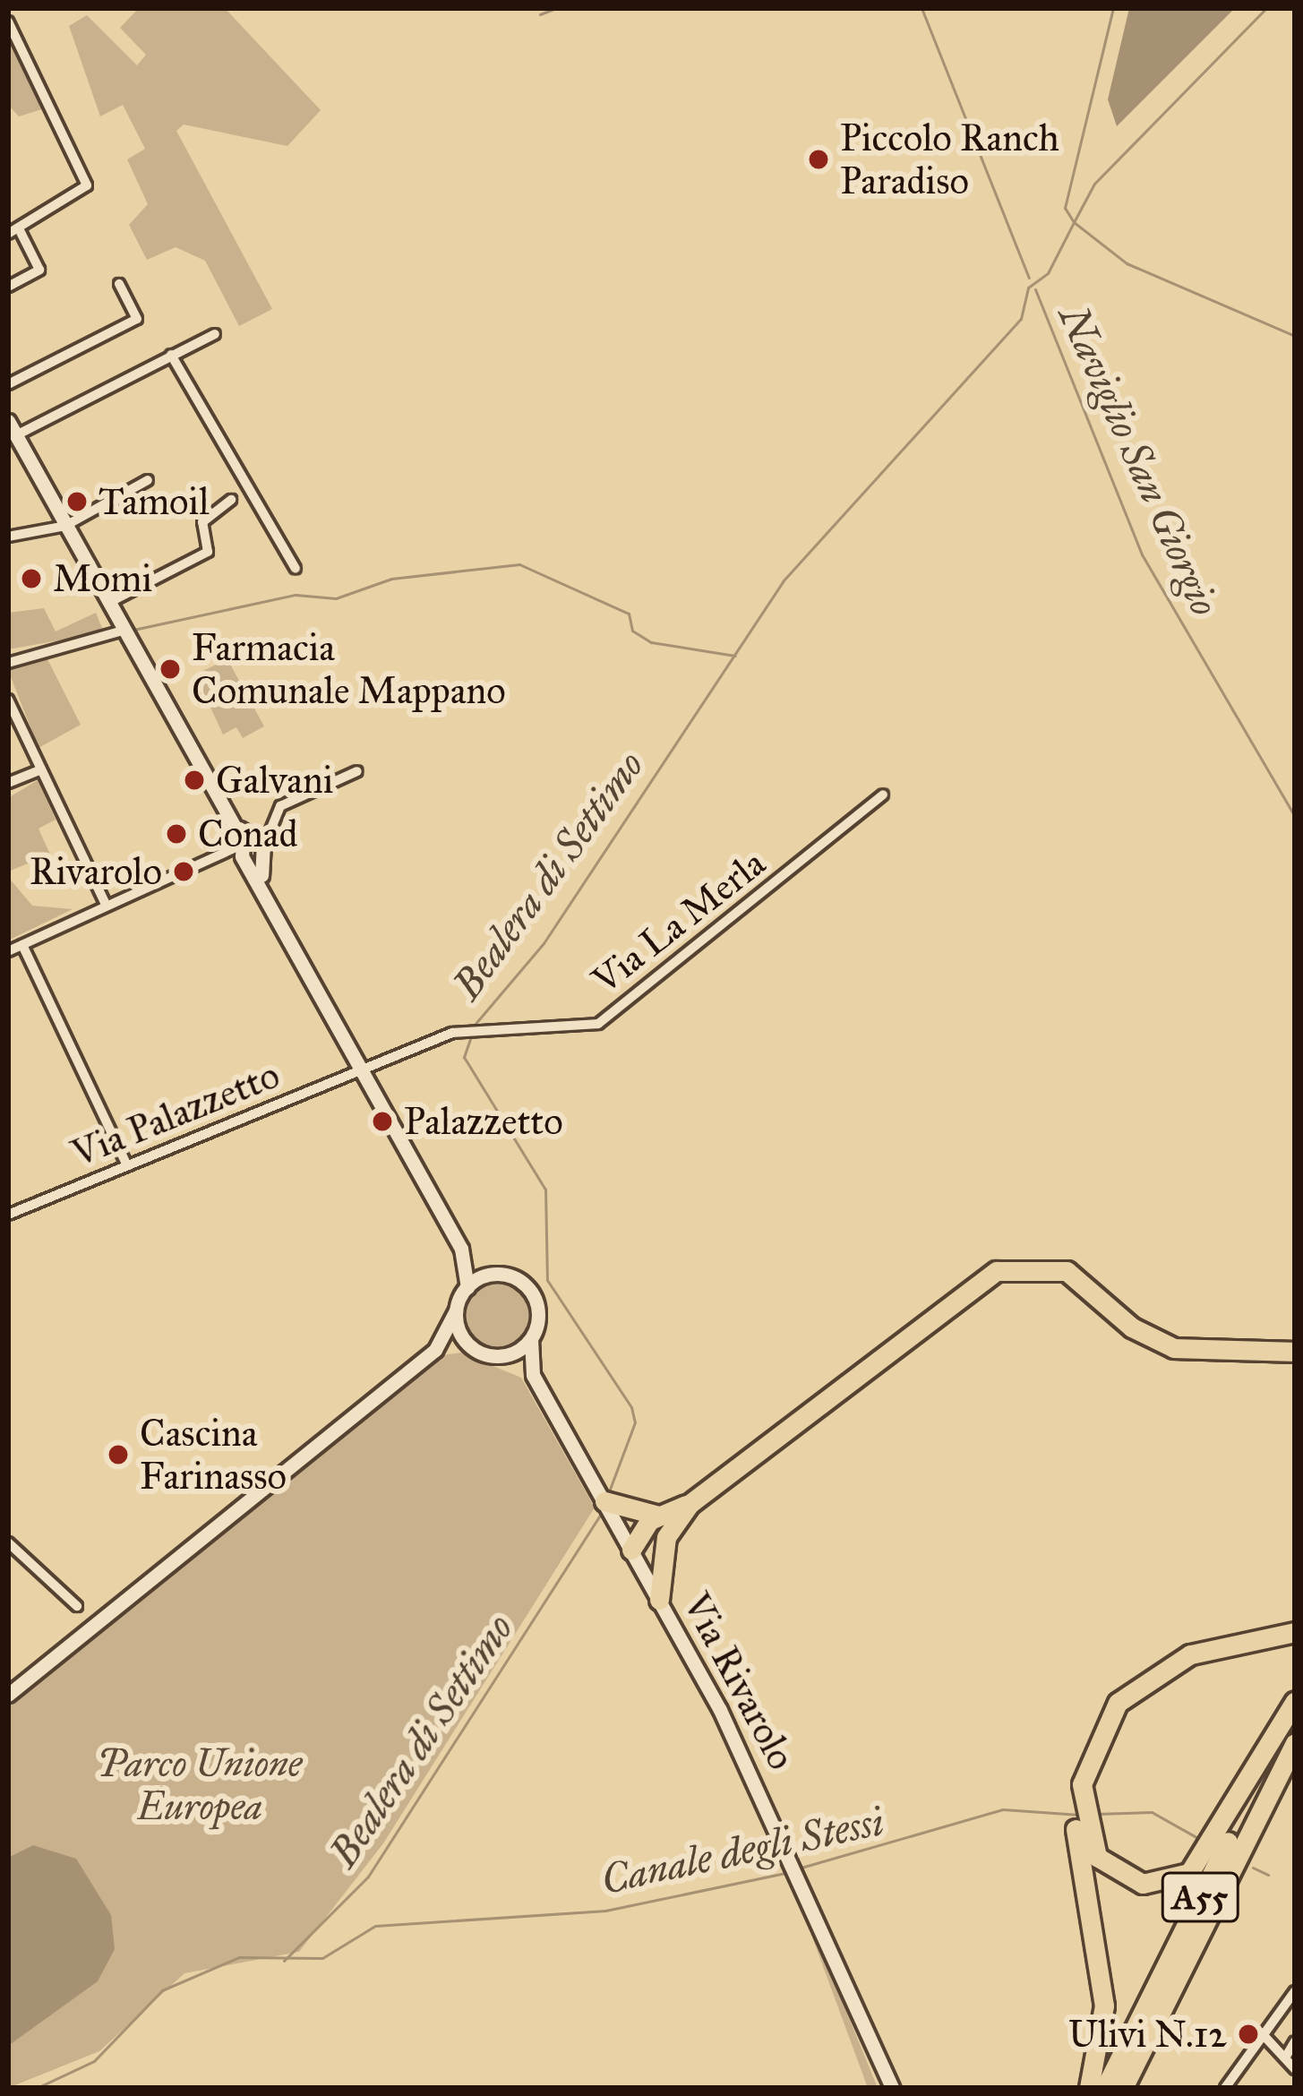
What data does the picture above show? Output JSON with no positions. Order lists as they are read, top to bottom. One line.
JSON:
{"streets":{"highway":["A55"],"main road":["Via Rivarolo"],"street":["Via La Merla","Via Palazzetto"]},"crossings":[["Via La Merla","Via Palazzetto"]],"water":["Naviglio San Giorgio","Bealera di Settimo","Canale degli Stessi"],"parks":["Parco Unione Europea"],"places":["Piccolo Ranch Paradiso","Tamoil","Momi","Farmacia Comunale Mappano","Galvani","Conad","Rivarolo","Palazzetto","Cascina Farinasso","Ulivi N.12"]}
